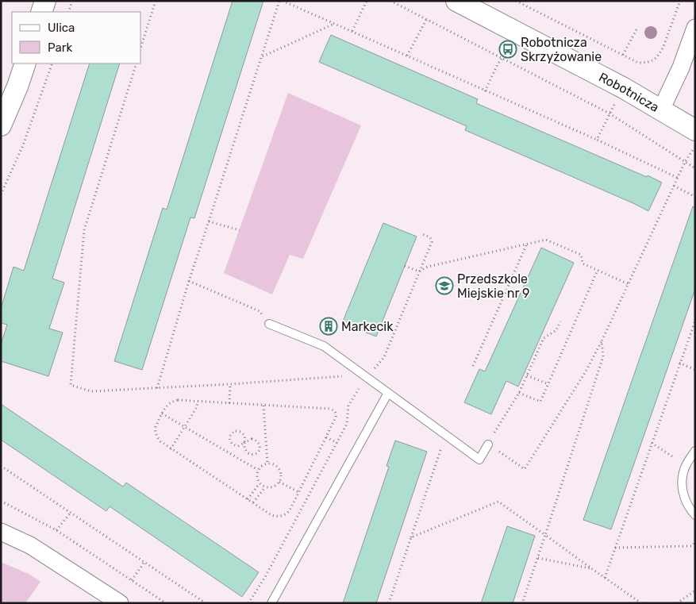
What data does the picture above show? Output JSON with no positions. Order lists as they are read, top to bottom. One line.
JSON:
{"streets":{"street":["Robotnicza"]},"places":{"bus stop":["Robotnicza Skrzyżowanie"],"school or university":["Przedszkole Miejskie nr 9"],"building":["Markecik"]},"legend":["Ulica","Park"]}
